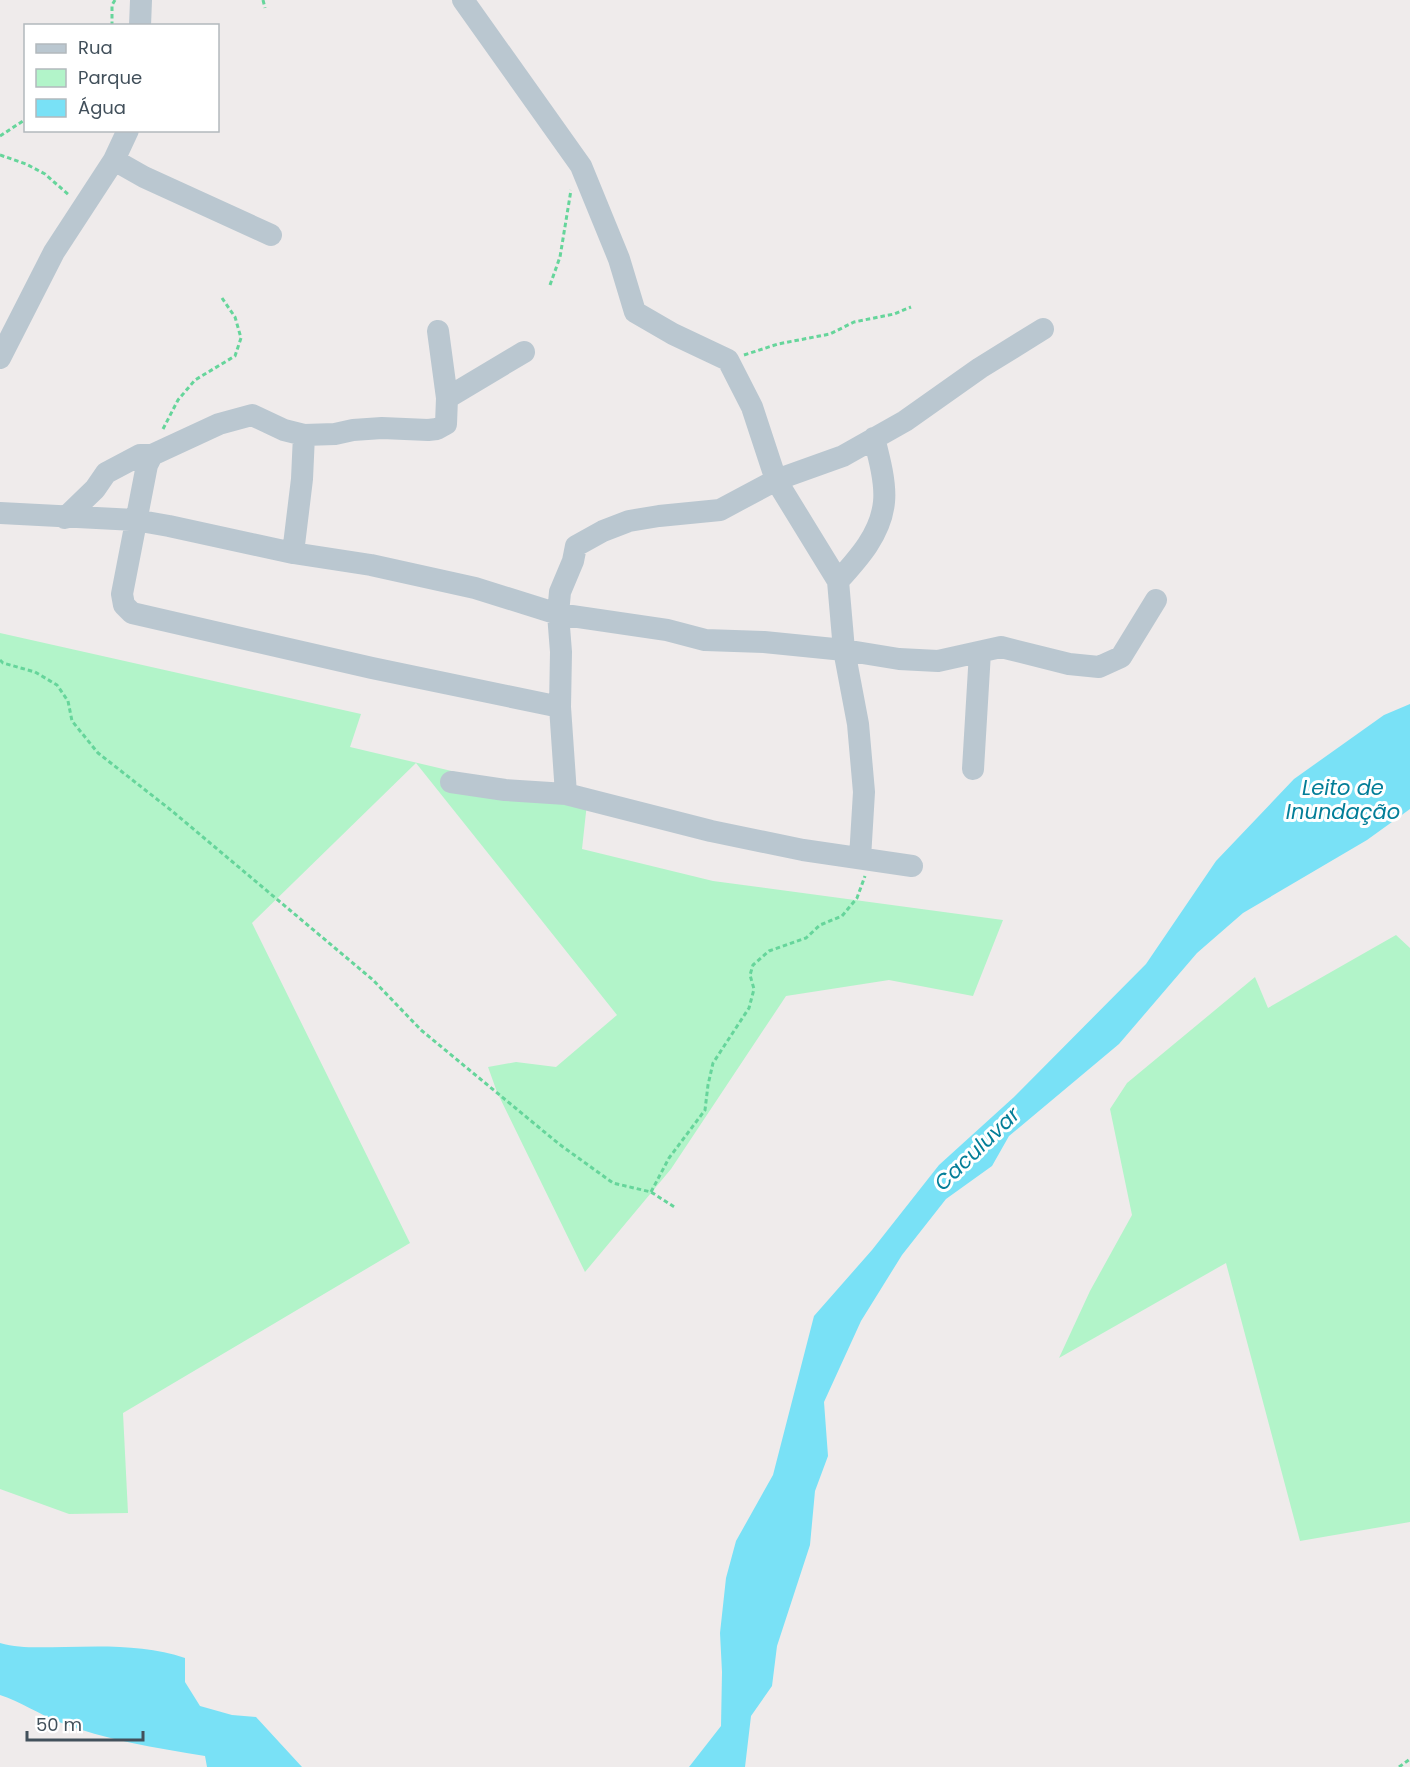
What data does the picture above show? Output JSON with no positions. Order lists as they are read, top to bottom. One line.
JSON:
{"water":["Leito de Inundação","Caculuvar"],"legend":["Rua","Parque","Água"],"scale_bar":"50 m"}
